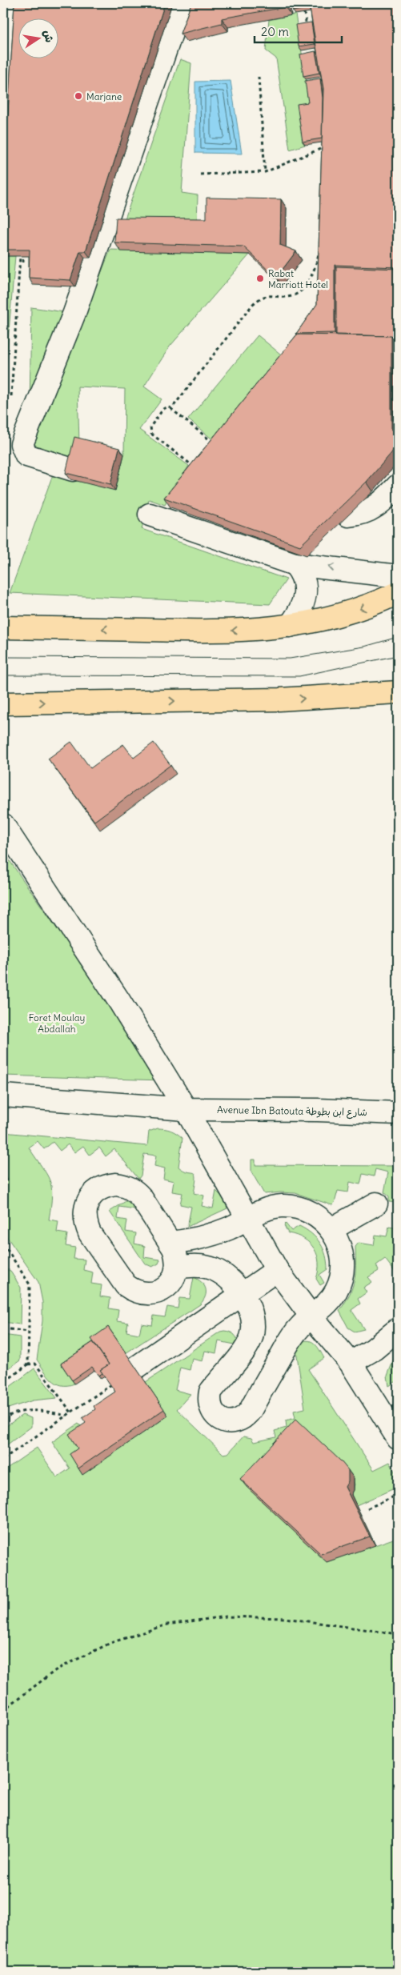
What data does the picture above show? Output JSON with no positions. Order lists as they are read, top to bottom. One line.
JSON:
{"streets":{"street":["Avenue Ibn Batouta شارع ابن بطوطة"]},"parks":["Foret Moulay Abdallah"],"places":["Marjane","Rabat Marriott Hotel"],"scale_bar":"20 m","north":"right"}
